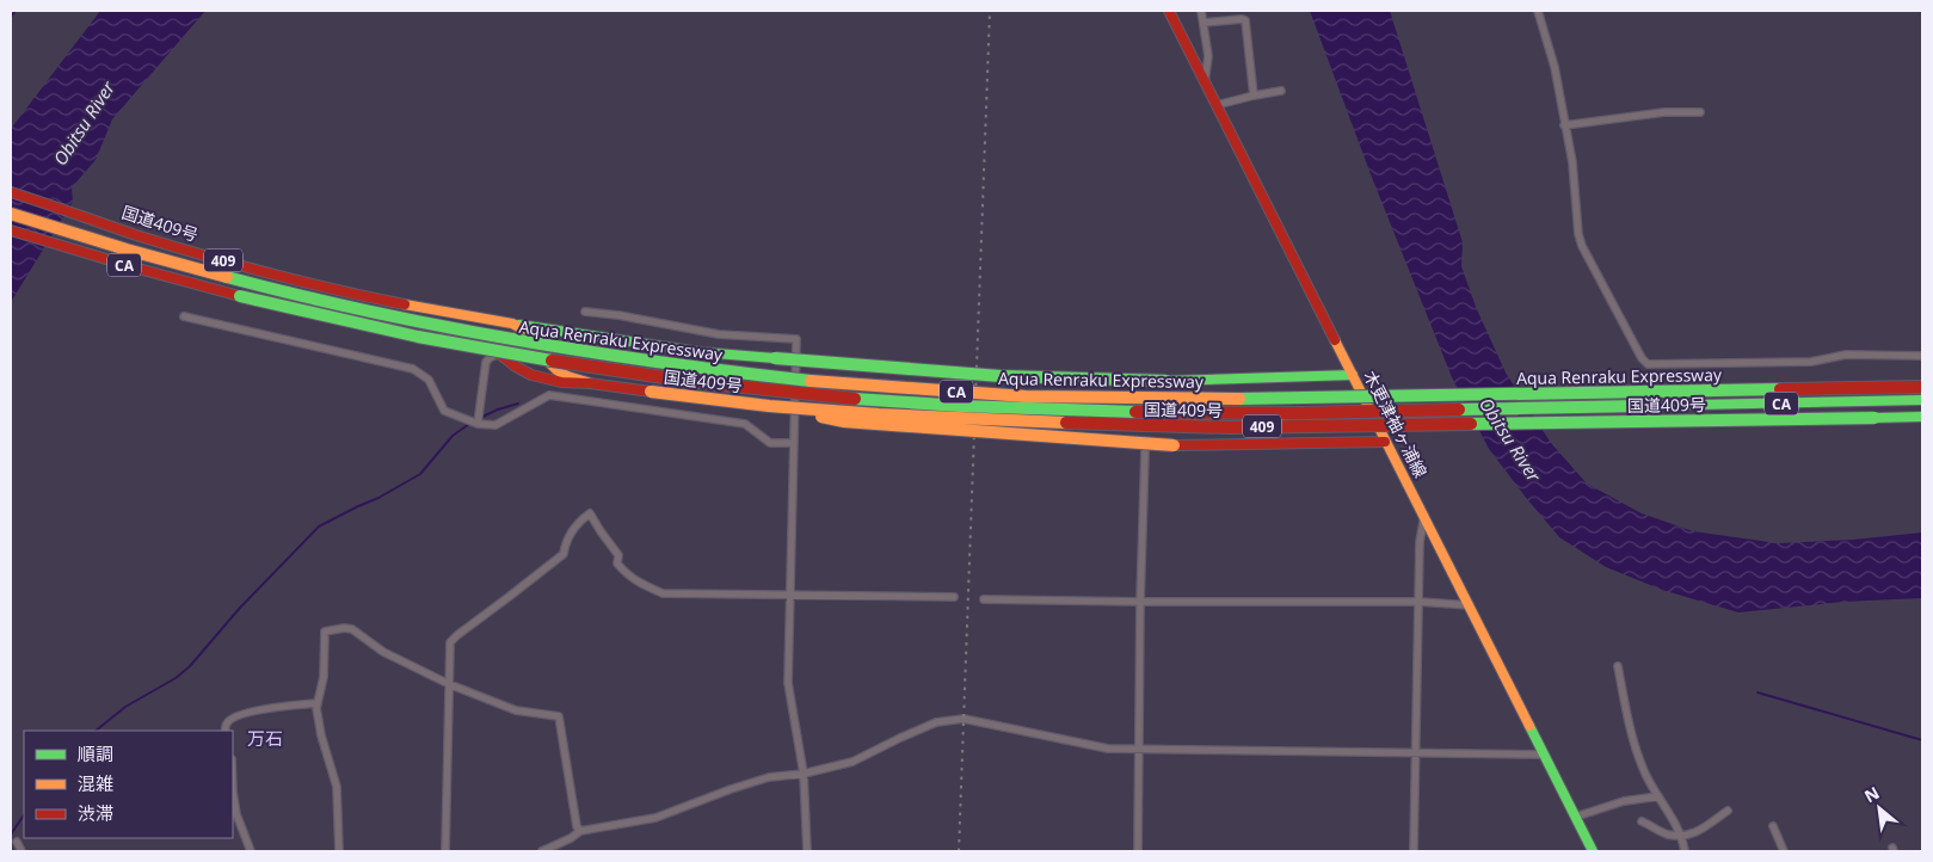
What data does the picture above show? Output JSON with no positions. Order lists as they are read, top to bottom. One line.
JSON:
{"streets":{"main road":["国道409号","409","CA","Aqua Renraku Expressway","木更津袖ヶ浦線"]},"districts":["万石"],"water":["Obitsu River"],"legend":["順調","混雑","渋滞"],"north":"top left"}
